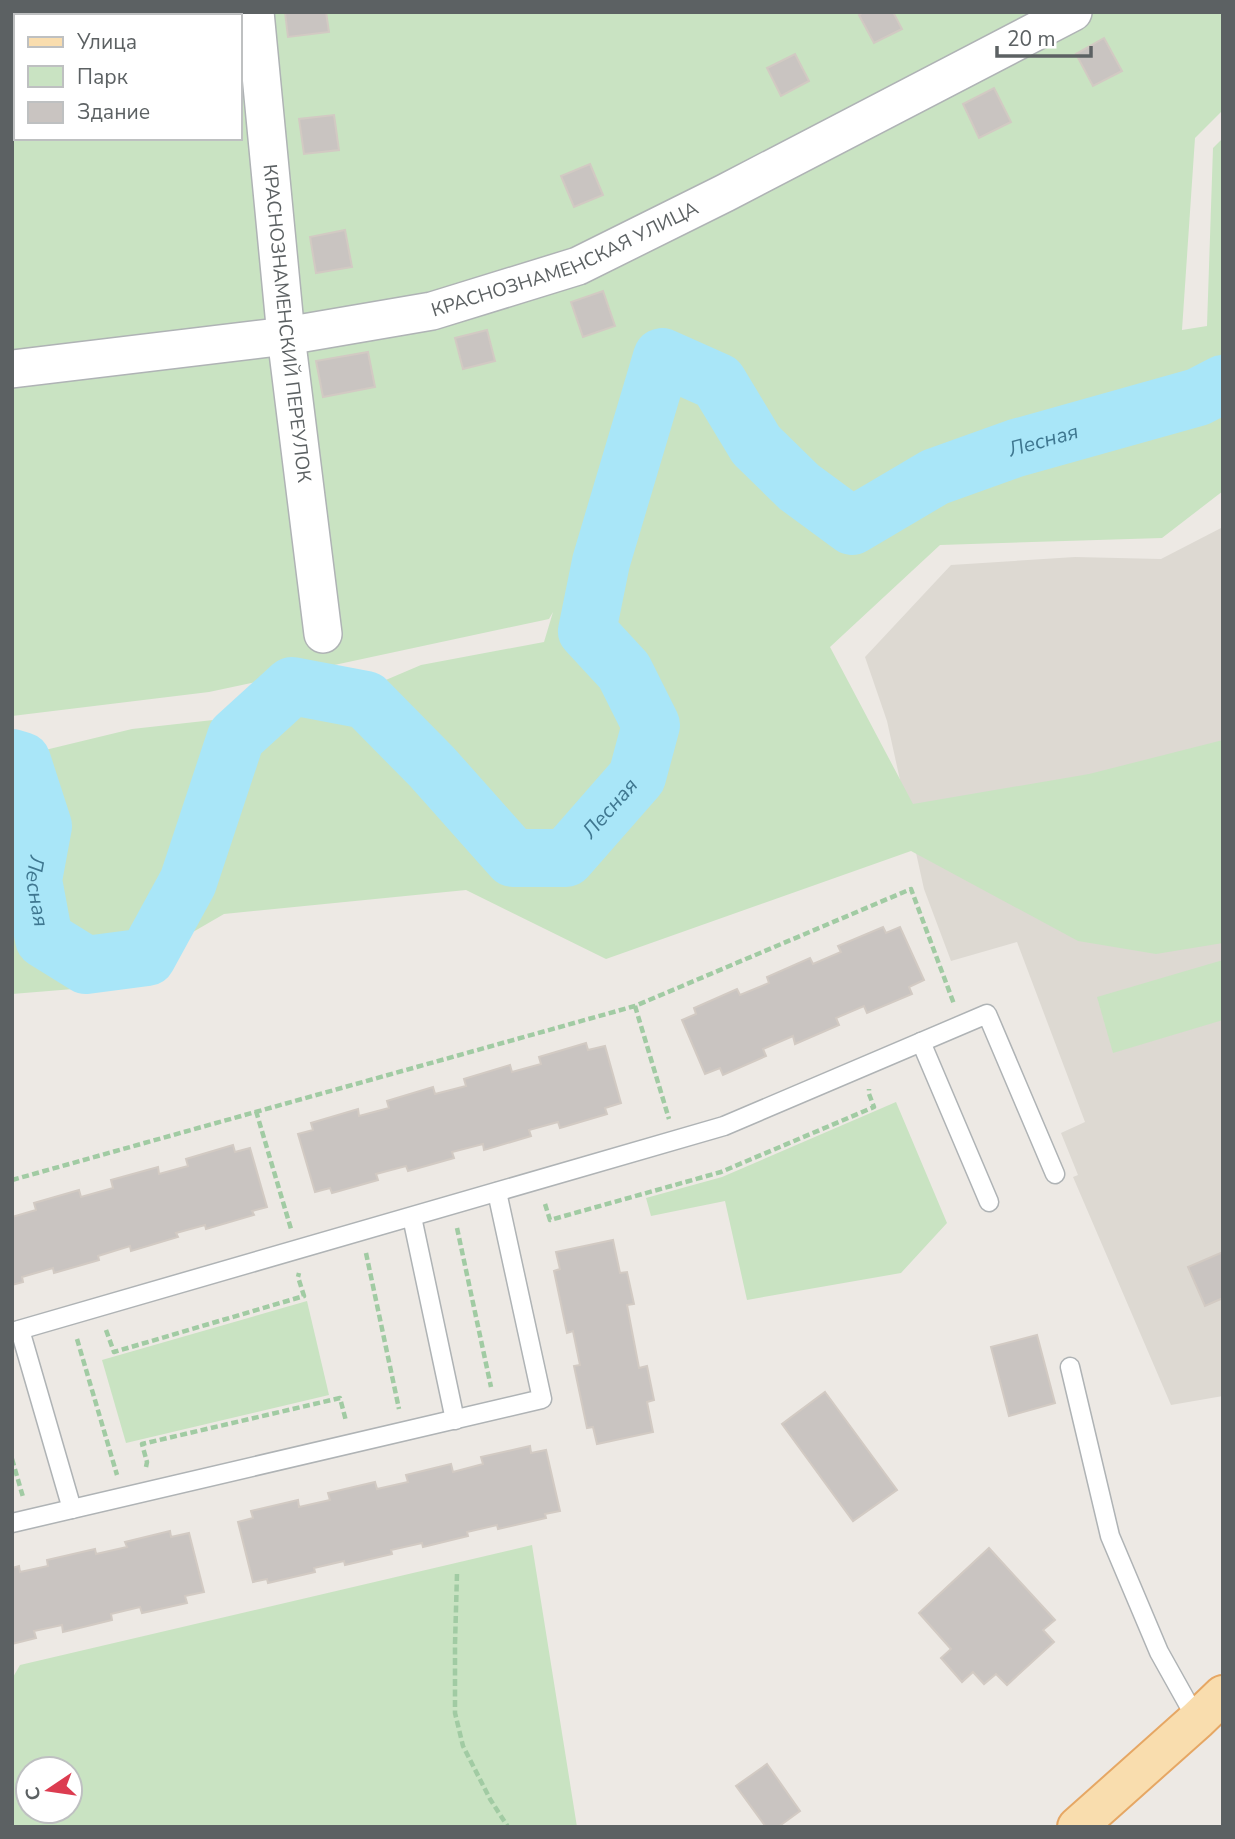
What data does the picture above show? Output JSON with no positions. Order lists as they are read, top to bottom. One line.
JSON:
{"streets":{"street":["КРАСНОЗНАМЕНСКАЯ УЛИЦА","КРАСНОЗНАМЕНСКИЙ ПЕРЕУЛОК"]},"crossings":[["КРАСНОЗНАМЕНСКАЯ УЛИЦА","КРАСНОЗНАМЕНСКИЙ ПЕРЕУЛОК"]],"water":["Лесная"],"legend":["Улица","Парк","Здание"],"scale_bar":"20 m","north":"left"}
